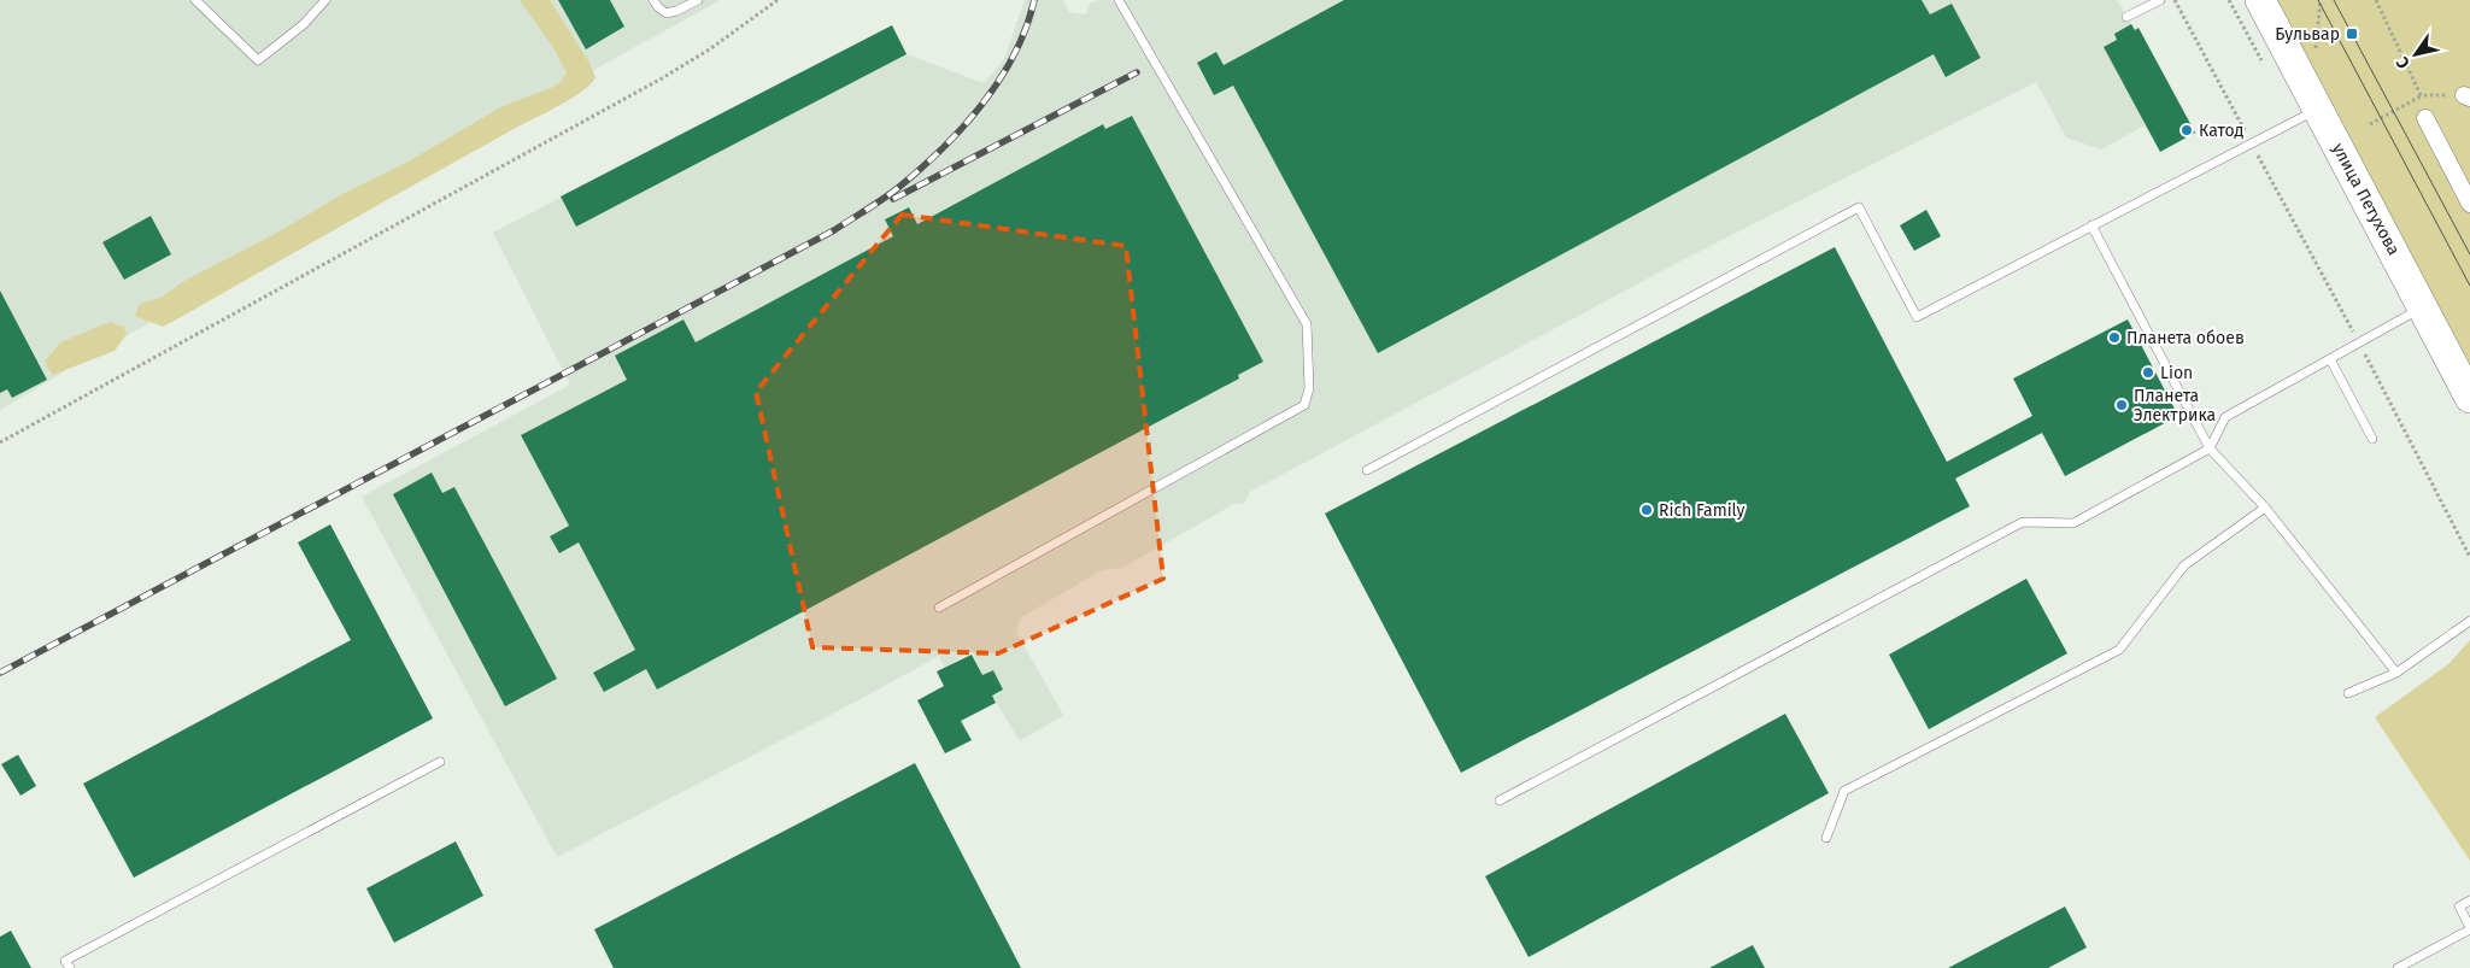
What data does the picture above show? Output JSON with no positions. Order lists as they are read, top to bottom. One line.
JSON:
{"streets":{"highway":["улица Петухова"]},"places":{"transit":["Бульвар"],"other":["Катод","Планета обоев","Lion","Планета Электрика","Rich Family"]},"north":"bottom left"}
